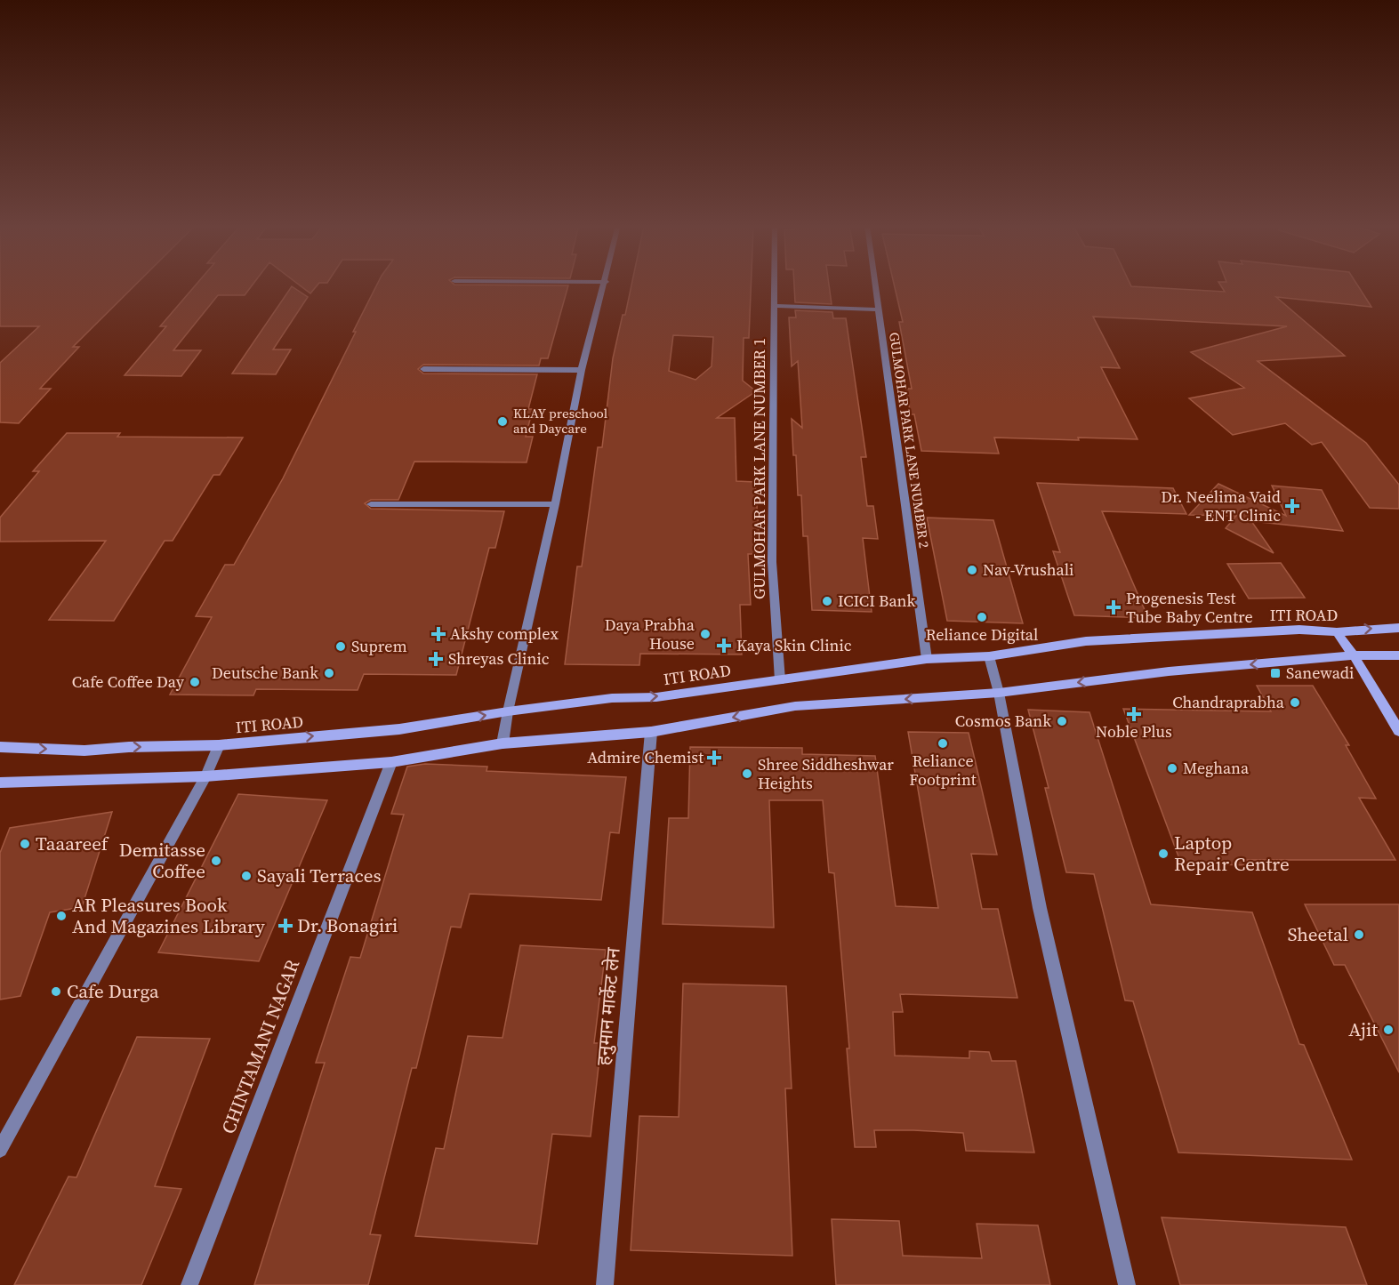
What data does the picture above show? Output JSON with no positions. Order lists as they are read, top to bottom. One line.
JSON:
{"streets":{"main road":["ITI ROAD"],"street":["GULMOHAR PARK LANE NUMBER 2","GULMOHAR PARK LANE NUMBER 1","हनुमान मार्केट लेन","CHINTAMANI NAGAR"]},"crossings":[["GULMOHAR PARK LANE NUMBER 2","ITI ROAD"],["GULMOHAR PARK LANE NUMBER 1","ITI ROAD"]],"places":{"other":["KLAY preschool and Daycare","Nav-Vrushali","ICICI Bank","Reliance Digital","Daya Prabha House","Suprem","Deutsche Bank","Cafe Coffee Day","Chandraprabha","Cosmos Bank","Reliance Footprint","Meghana","Shree Siddheshwar Heights","Taaareef","Laptop Repair Centre","Demitasse Coffee","Sayali Terraces","AR Pleasures Book And Magazines Library","Sheetal","Cafe Durga","Ajit"],"health":["Dr. Neelima Vaid - ENT Clinic","Progenesis Test Tube Baby Centre","Akshy complex","Kaya Skin Clinic","Shreyas Clinic","Noble Plus","Admire Chemist","Dr. Bonagiri"],"transit":["Sanewadi"]}}
